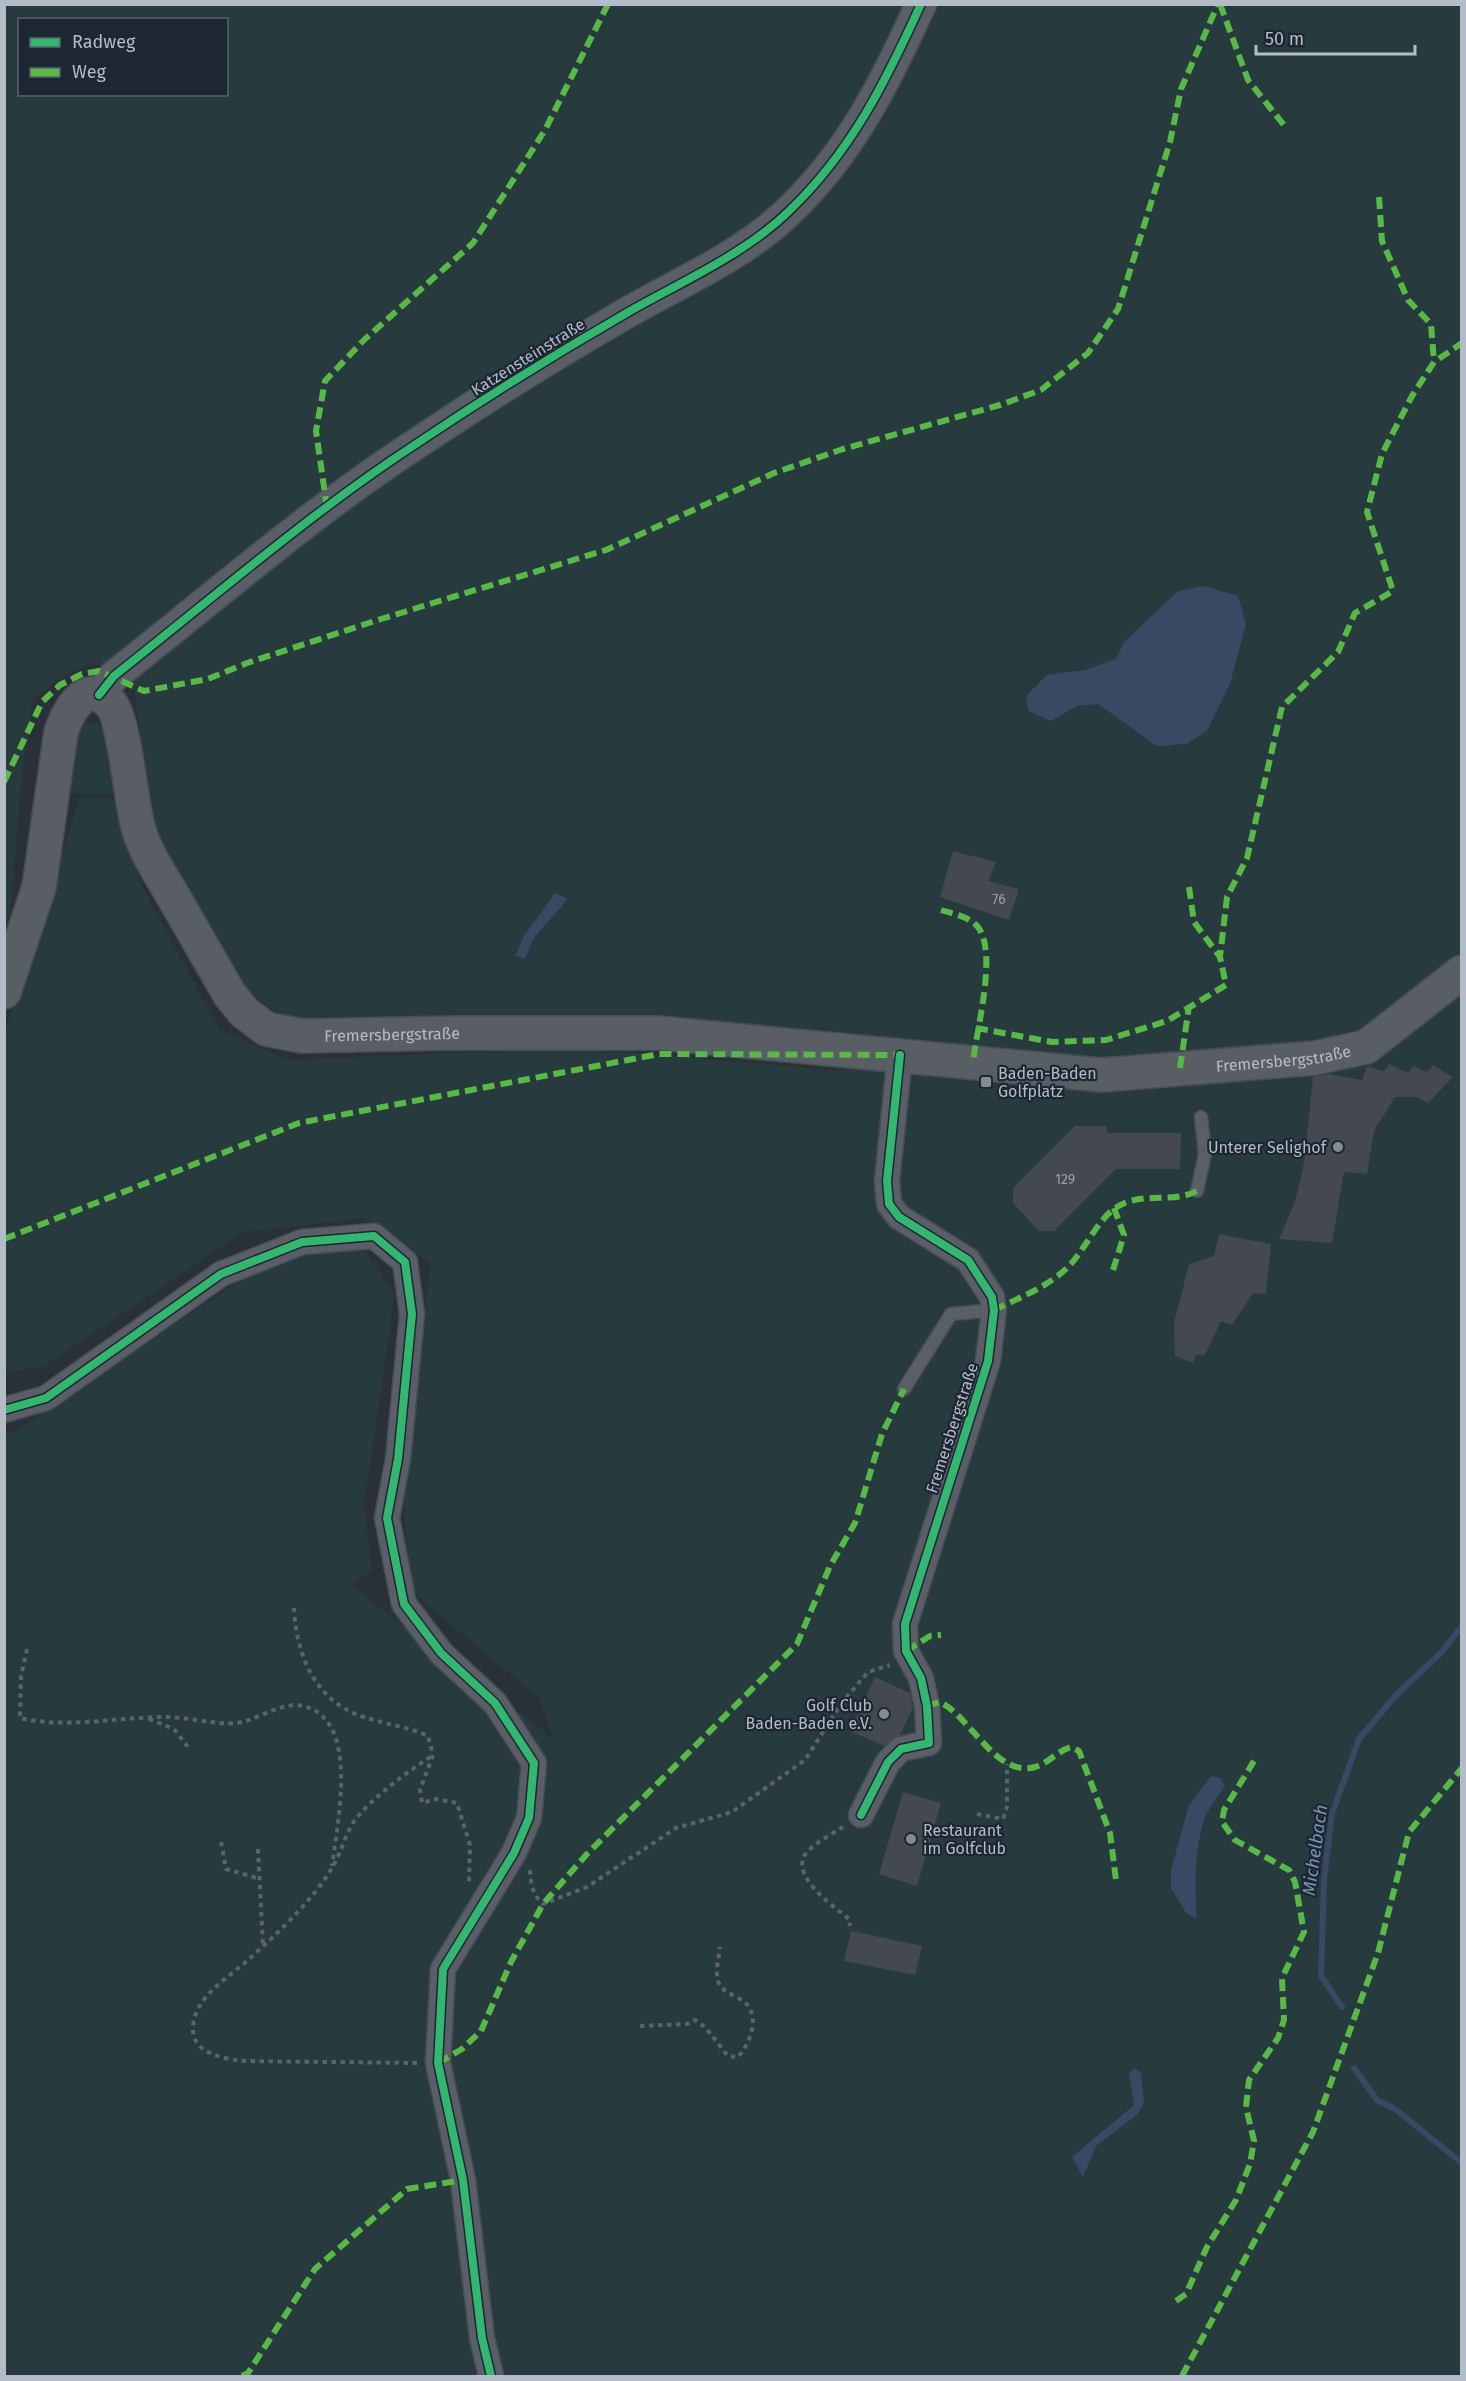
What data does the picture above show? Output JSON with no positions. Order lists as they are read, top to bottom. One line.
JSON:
{"streets":{"main road":["Fremersbergstraße"],"street":["Katzensteinstraße"]},"crossings":[["Katzensteinstraße","Fremersbergstraße"]],"water":["Michelbach"],"places":{"transit":["Baden-Baden Golfplatz"],"other":["Unterer Selighof","Golf Club Baden-Baden e.V.","Restaurant im Golfclub"]},"house_numbers":["76","129"],"legend":["Radweg","Weg"],"scale_bar":"50 m"}
